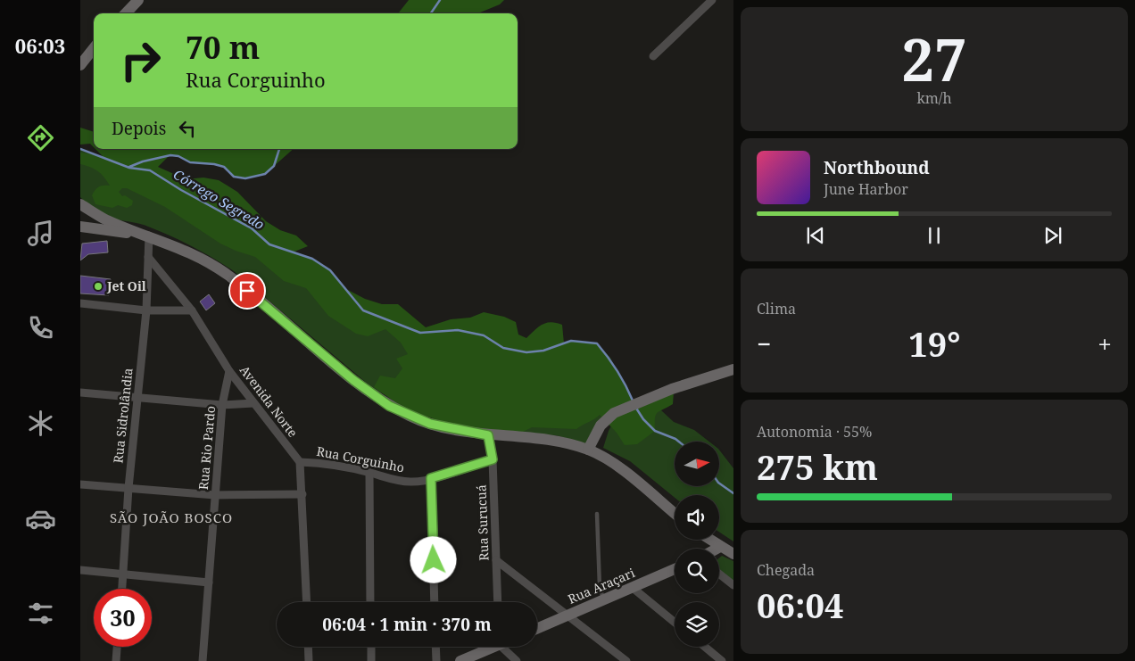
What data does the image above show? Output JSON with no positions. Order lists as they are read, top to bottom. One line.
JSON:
{"streets":{"main road":["Rua Araçari"],"street":["Avenida Norte","Rua Sidrolândia","Rua Rio Pardo","Rua Corguinho","Rua Surucuá"]},"crossings":[["Avenida Norte","Rua Sidrolândia"],["Avenida Norte","Rua Rio Pardo"],["Avenida Norte","Rua Corguinho"],["Rua Corguinho","Rua Surucuá"]],"districts":["SÃO JOÃO BOSCO"],"water":["Córrego Segredo"],"places":["Jet Oil"],"north":"right","page":{"tabs":"06:03","tile":[["27","km/h"],"Clima",["Autonomia · 55%","275 km"],["Chegada","06:04"]],"turn":["70 m","Rua Corguinho"],"then":"Depois","song":["Northbound","June Harbor"],"heat":["−","19°","+"],"limit":"30","trip":"06:04 · 1 min · 370 m"}}
